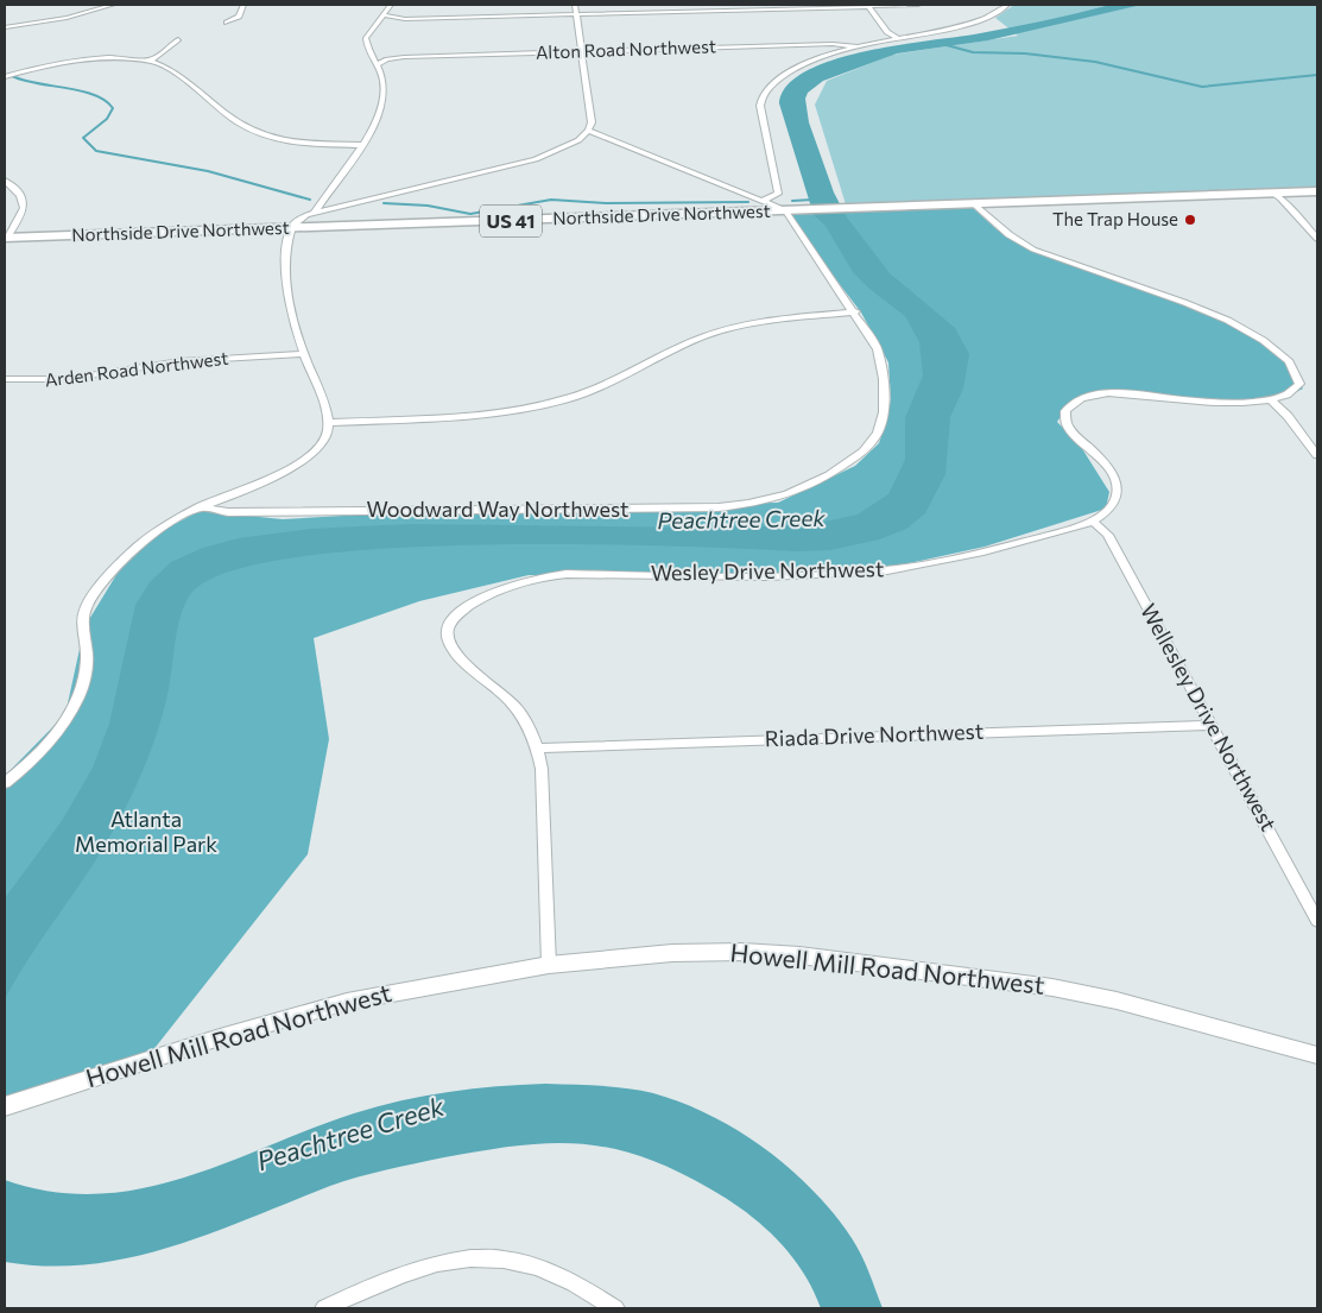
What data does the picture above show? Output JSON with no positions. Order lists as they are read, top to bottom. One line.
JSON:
{"streets":{"main road":["Northside Drive Northwest","US 41","Howell Mill Road Northwest"],"street":["Alton Road Northwest","Arden Road Northwest","Woodward Way Northwest","Wesley Drive Northwest","Wellesley Drive Northwest","Riada Drive Northwest"]},"crossings":[["Northside Drive Northwest","Woodward Way Northwest"],["Northside Drive Northwest","Wesley Drive Northwest"],["Wesley Drive Northwest","Wellesley Drive Northwest"],["Wesley Drive Northwest","Riada Drive Northwest"],["Wesley Drive Northwest","Howell Mill Road Northwest"],["Wellesley Drive Northwest","Riada Drive Northwest"]],"water":["Peachtree Creek"],"parks":["Atlanta Memorial Park"],"places":["The Trap House"]}
